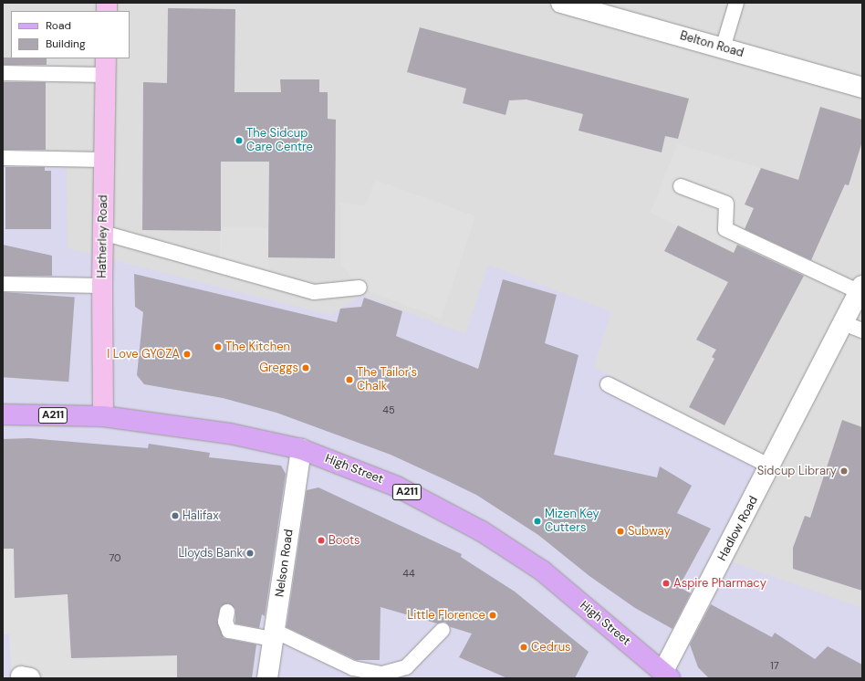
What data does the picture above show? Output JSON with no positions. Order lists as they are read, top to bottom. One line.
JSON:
{"streets":{"main road":["A211","High Street"],"street":["Belton Road","Hatherley Road","Hadlow Road","Nelson Road"]},"crossings":[["Hatherley Road","High Street"],["High Street","Hadlow Road"],["High Street","Nelson Road"]],"places":["The Sidcup Care Centre","The Kitchen","I Love GYOZA","Greggs","The Tailor's Chalk","Sidcup Library","Halifax","Mizen Key Cutters","Subway","Boots","Lloyds Bank","Aspire Pharmacy","Little Florence","Cedrus"],"house_numbers":["45","70","44","17"],"legend":["Road","Building"]}
